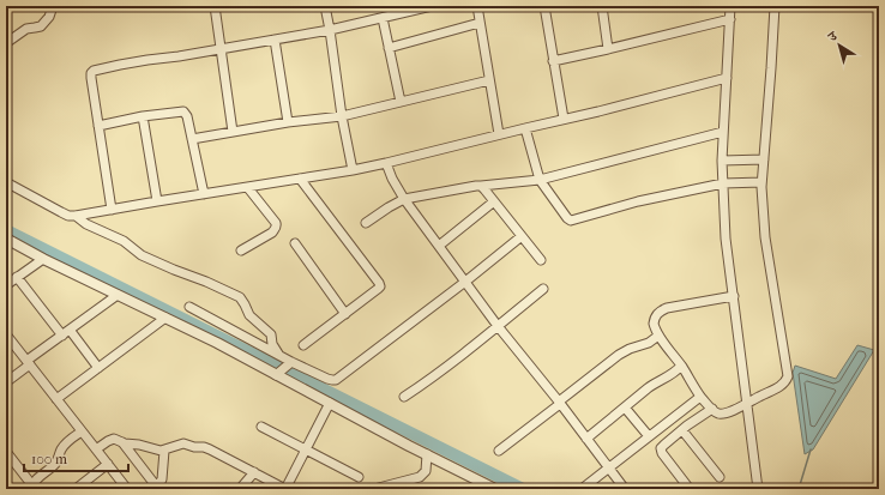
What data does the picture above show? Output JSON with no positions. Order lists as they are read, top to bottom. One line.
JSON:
{"scale_bar":"100 m","north":"top left"}
